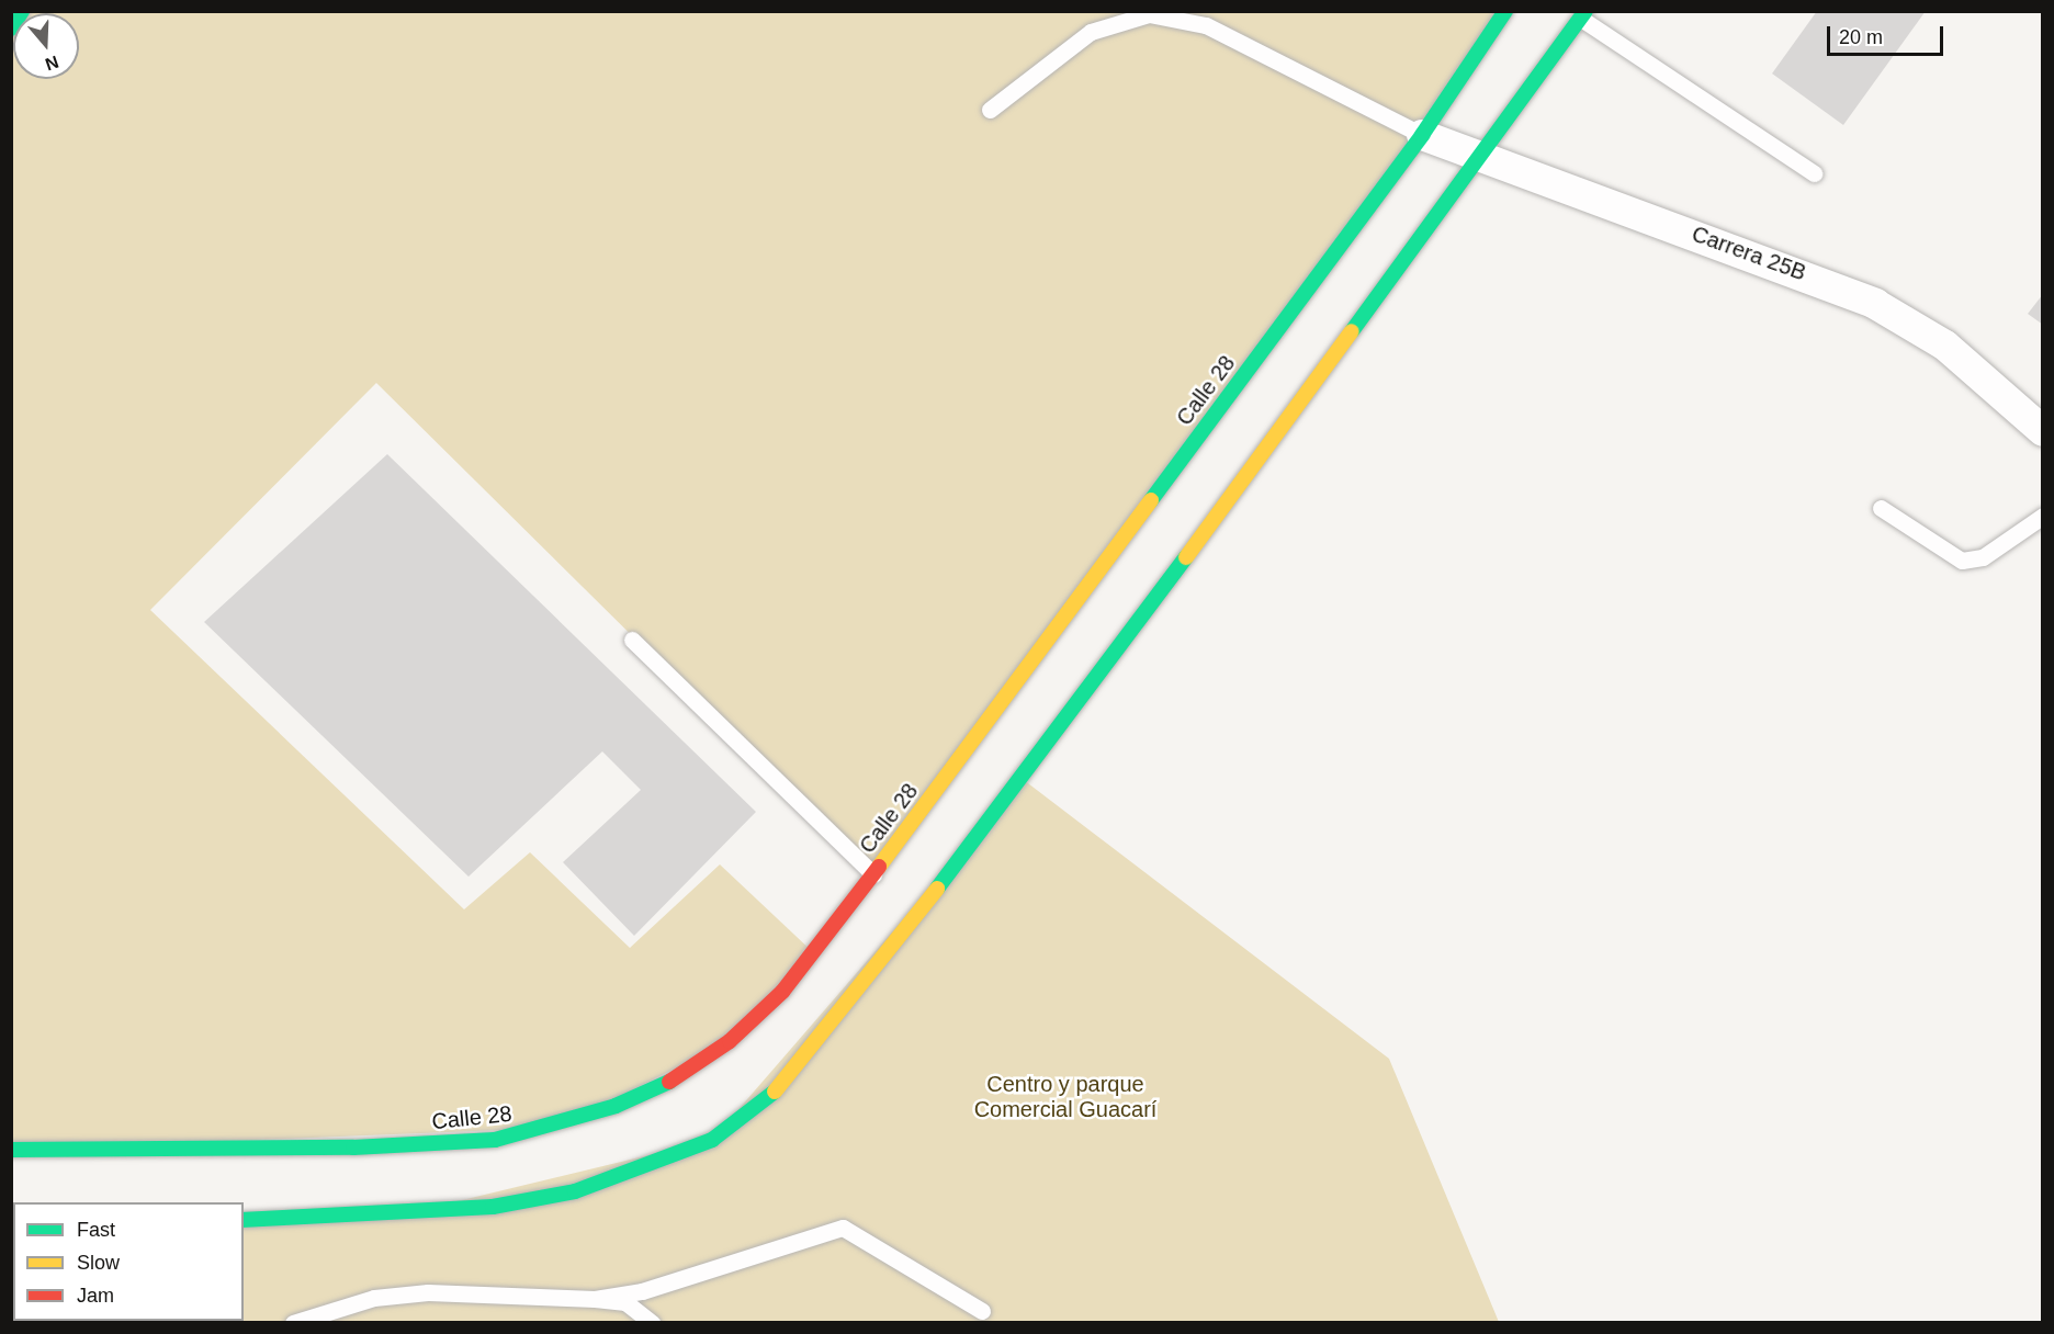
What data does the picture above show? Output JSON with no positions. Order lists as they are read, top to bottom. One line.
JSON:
{"streets":{"street":["Carrera 25B","Calle 28"]},"crossings":[["Carrera 25B","Calle 28"]],"parks":["Centro y parque Comercial Guacarí"],"legend":["Fast","Slow","Jam"],"scale_bar":"20 m","north":"bottom"}
